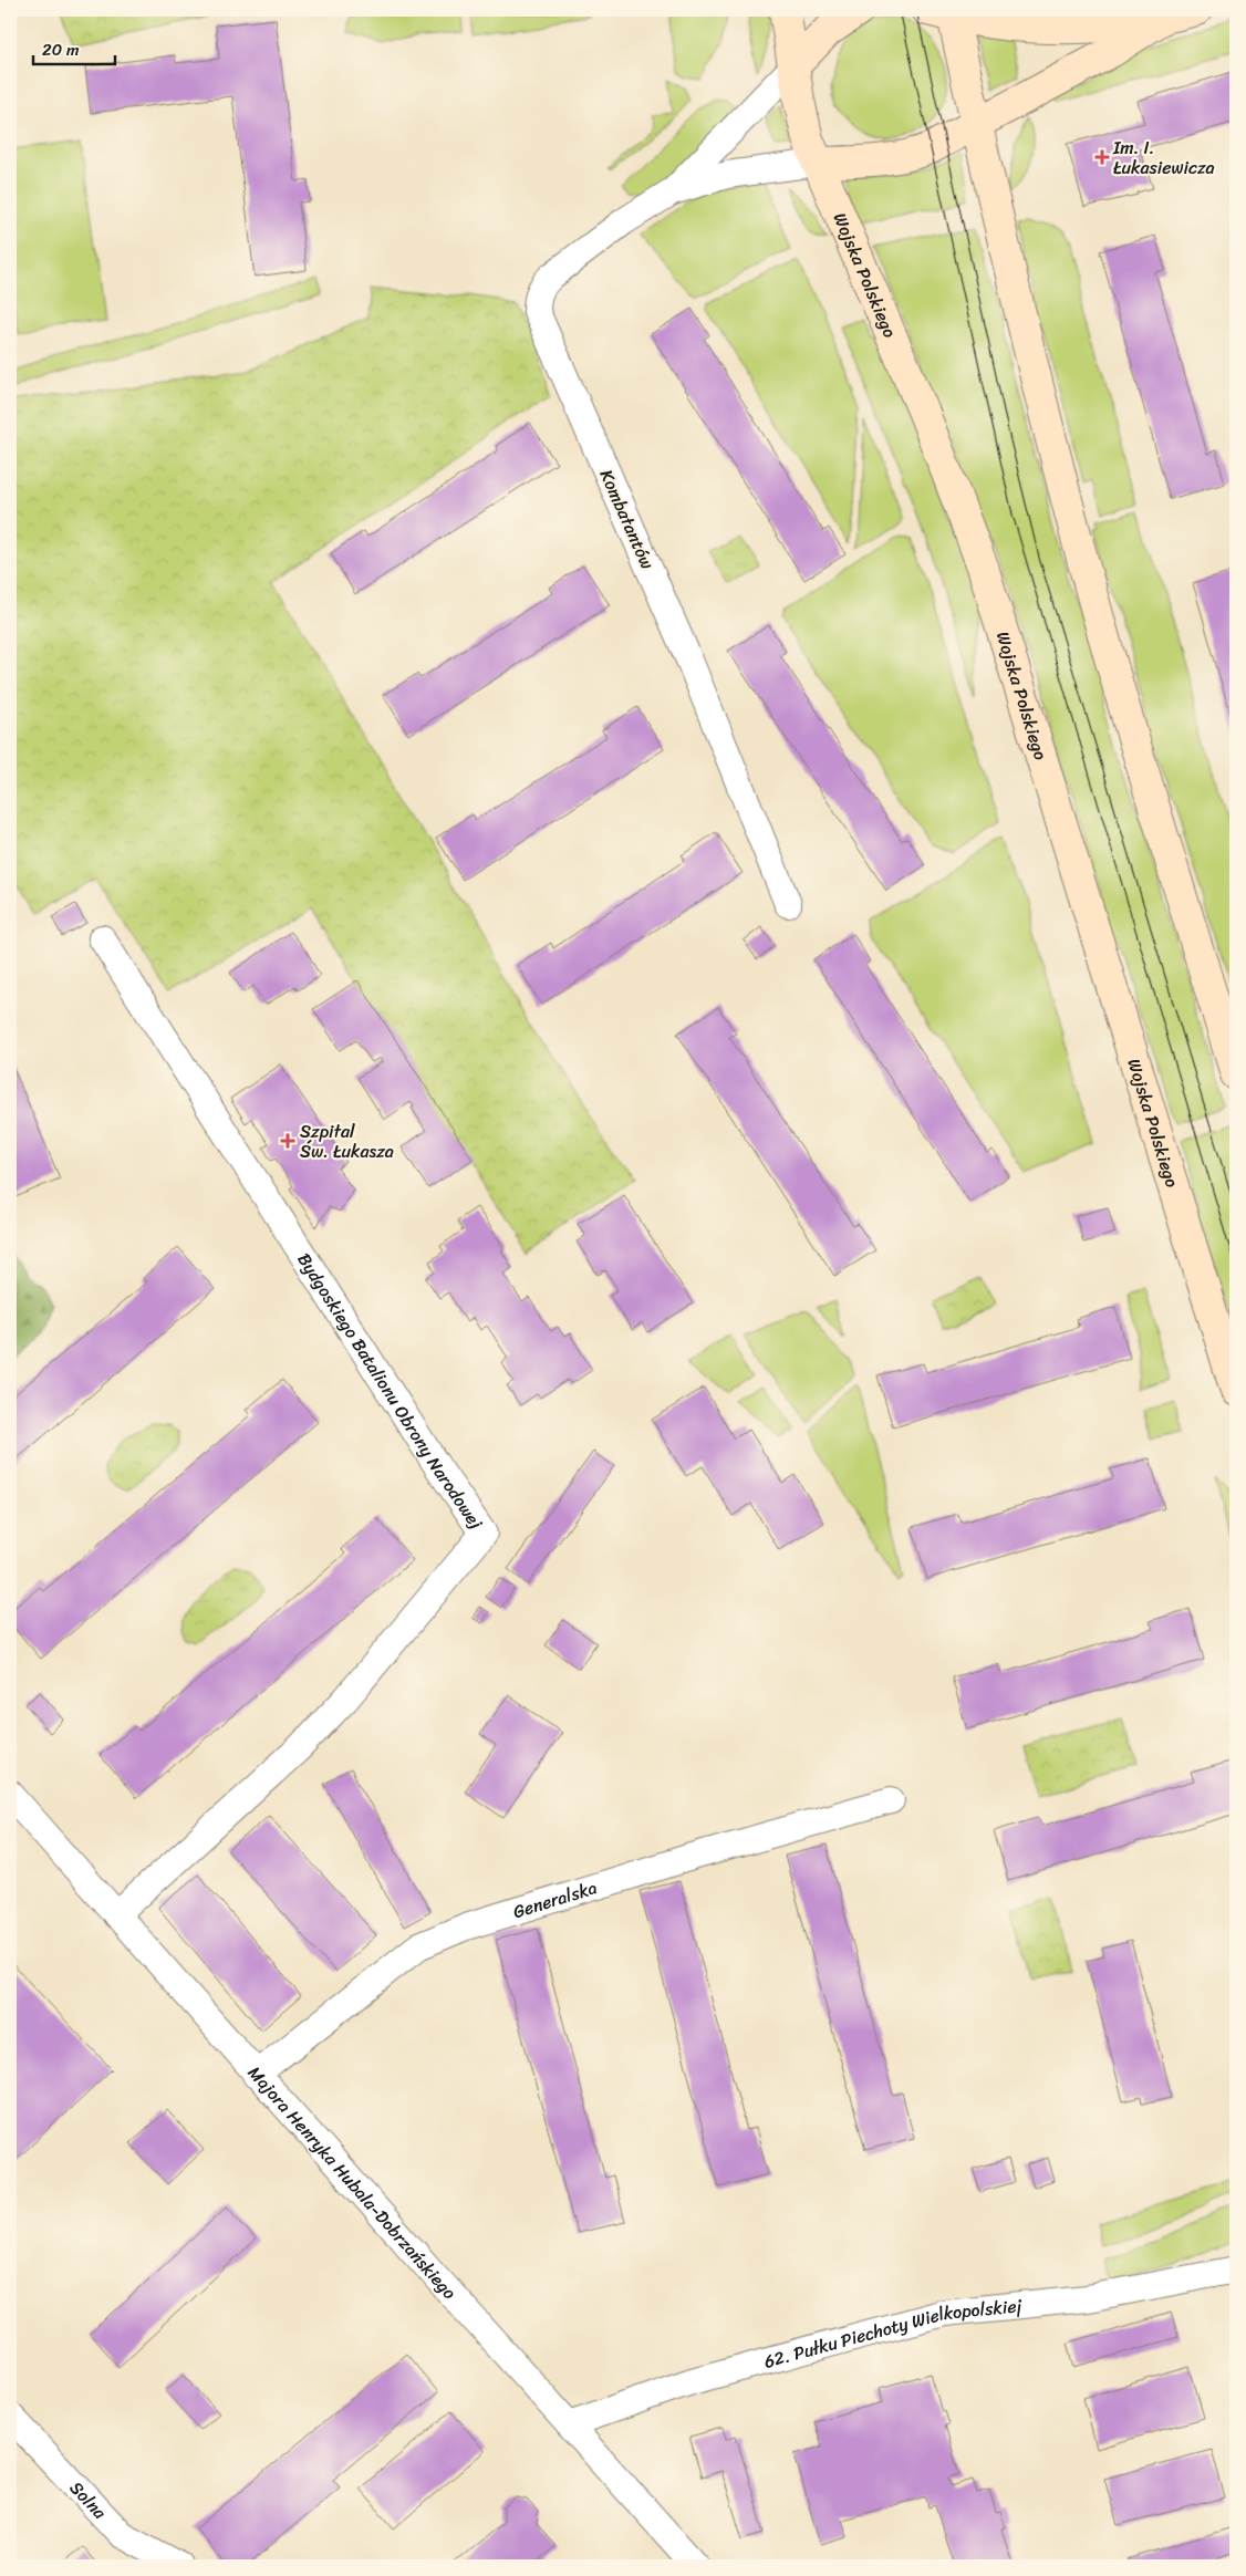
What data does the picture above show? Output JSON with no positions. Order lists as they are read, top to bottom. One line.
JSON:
{"streets":{"street":["Wojska Polskiego","Kombatantów","Bydgoskiego Batalionu Obrony Narodowej","Generalska","Majora Henryka Hubala-Dobrzańskiego","62. Pułku Piechoty Wielkopolskiej","Solna"]},"crossings":[["Wojska Polskiego","Kombatantów"],["Bydgoskiego Batalionu Obrony Narodowej","Majora Henryka Hubala-Dobrzańskiego"],["Generalska","Majora Henryka Hubala-Dobrzańskiego"],["Majora Henryka Hubala-Dobrzańskiego","62. Pułku Piechoty Wielkopolskiej"]],"places":{"health":["Im. I. Łukasiewicza","Szpital Św. Łukasza"]},"scale_bar":"20 m"}
